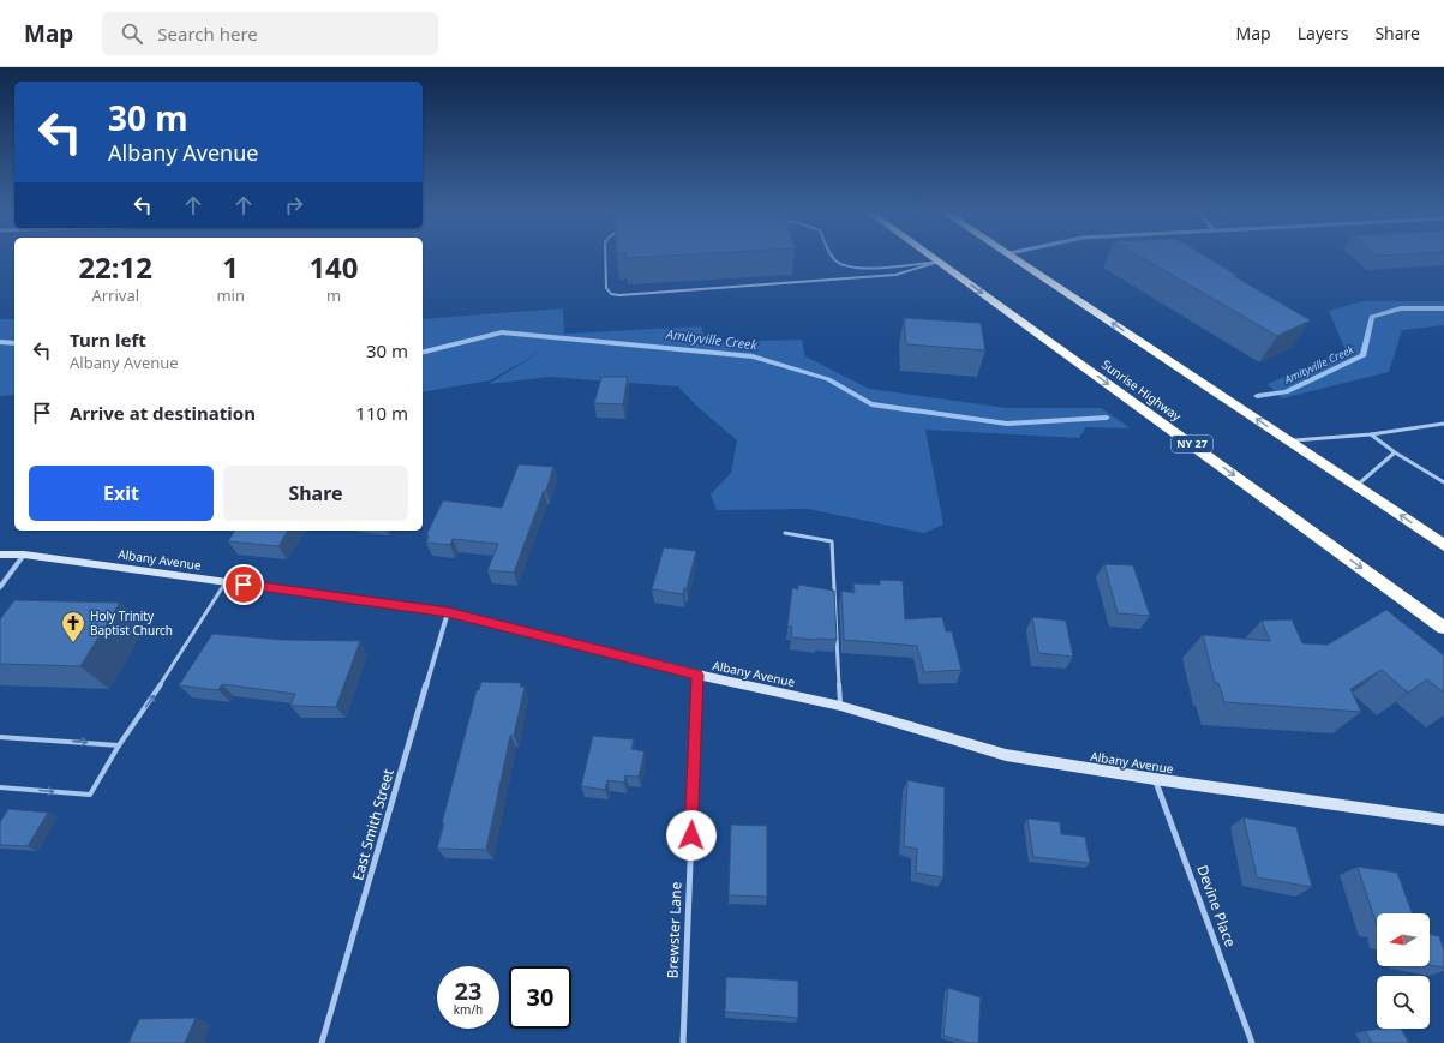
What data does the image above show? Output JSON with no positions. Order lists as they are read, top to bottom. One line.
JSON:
{"streets":{"highway":["Sunrise Highway","NY 27"],"street":["Albany Avenue","East Smith Street","Devine Place","Brewster Lane"]},"crossings":[["Albany Avenue","East Smith Street"],["Albany Avenue","Devine Place"],["Albany Avenue","Brewster Lane"]],"water":["Amityville Creek"],"places":{"church":["Holy Trinity Baptist Church"]},"north":"left","page":{"header":"Map","search":"Search here","nav":["Map","Layers","Share"],"turn":["30 m","Albany Avenue"],"eta":["22:12","Arrival","1","min","140","m"],"list":[{"name":"Turn left","note":"Albany Avenue","value":"30 m"},{"name":"Arrive at destination","value":"110 m"}],"buttons":["Exit","Share"],"speed":"23 km/h","limit":"30"}}
